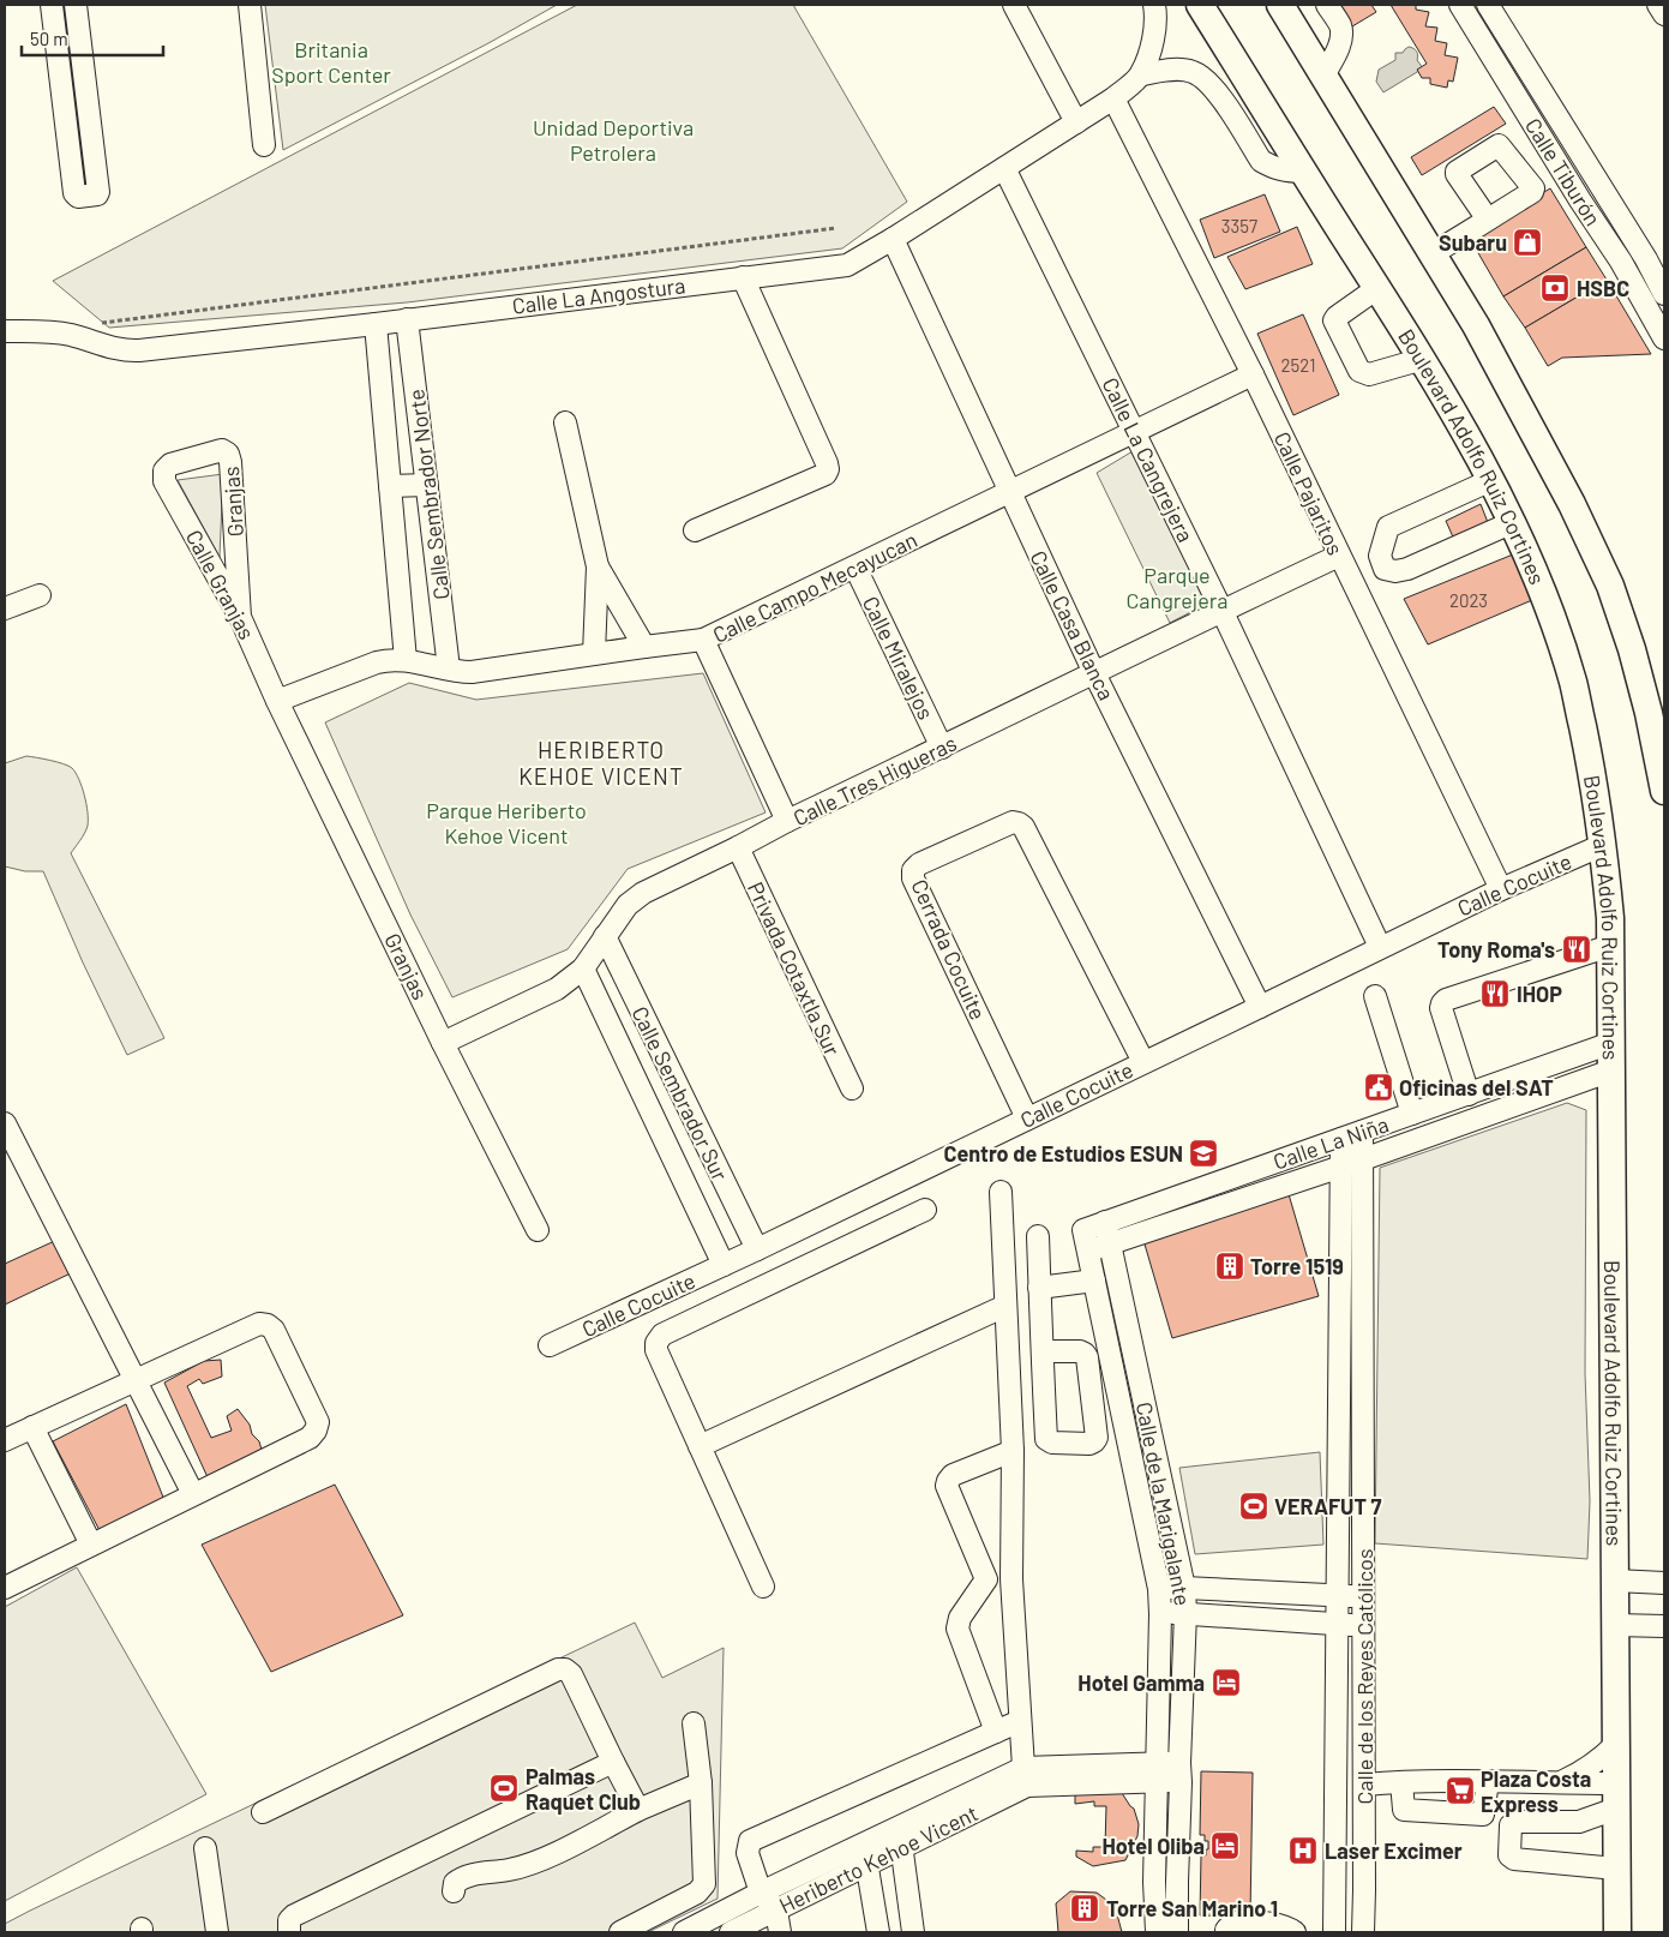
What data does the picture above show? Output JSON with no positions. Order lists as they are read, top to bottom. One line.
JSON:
{"streets":{"main road":["Boulevard Adolfo Ruiz Cortines"],"street":["Calle Tiburón","Calle La Angostura","Calle La Cangrejera","Calle Pajaritos","Calle Sembrador Norte","Granjas","Calle Granjas","Calle Campo Mecayucan","Calle Casa Blanca","Calle Miralejos","Calle Tres Higueras","Calle Cocuite","Cerrada Cocuite","Privada Cotaxtla Sur","Calle Sembrador Sur","Calle La Niña","Calle de la Marigalante","Calle de los Reyes Católicos","Heriberto Kehoe Vicent"]},"crossings":[["Calle La Angostura","Calle La Cangrejera"],["Calle La Angostura","Calle Pajaritos"],["Calle La Angostura","Calle Sembrador Norte"],["Calle La Angostura","Calle Casa Blanca"],["Boulevard Adolfo Ruiz Cortines","Calle Cocuite"],["Boulevard Adolfo Ruiz Cortines","Calle La Niña"],["Calle La Cangrejera","Calle Campo Mecayucan"],["Calle La Cangrejera","Calle Tres Higueras"],["Calle La Cangrejera","Calle Cocuite"],["Calle Pajaritos","Calle Campo Mecayucan"],["Calle Pajaritos","Calle Tres Higueras"],["Calle Pajaritos","Calle Cocuite"],["Calle Sembrador Norte","Calle Campo Mecayucan"],["Granjas","Calle Granjas"],["Granjas","Calle Campo Mecayucan"],["Granjas","Calle Tres Higueras"],["Calle Granjas","Calle Campo Mecayucan"],["Calle Campo Mecayucan","Calle Casa Blanca"],["Calle Campo Mecayucan","Calle Miralejos"],["Calle Casa Blanca","Calle Tres Higueras"],["Calle Casa Blanca","Calle Cocuite"],["Calle Miralejos","Calle Tres Higueras"],["Calle Tres Higueras","Privada Cotaxtla Sur"],["Calle Tres Higueras","Calle Sembrador Sur"],["Calle Cocuite","Cerrada Cocuite"],["Calle Cocuite","Calle Sembrador Sur"],["Calle La Niña","Calle de la Marigalante"],["Calle La Niña","Calle de los Reyes Católicos"]],"districts":["HERIBERTO KEHOE VICENT"],"parks":["Britania Sport Center","Unidad Deportiva Petrolera","Parque Cangrejera","Parque Heriberto Kehoe Vicent"],"places":{"shop":["Subaru"],"bank":["HSBC"],"restaurant":["Tony Roma's","IHOP"],"public building":["Oficinas del SAT"],"school or university":["Centro de Estudios ESUN"],"building":["Torre 1519","Torre San Marino 1"],"sports":["VERAFUT 7","Palmas Raquet Club"],"hotel":["Hotel Gamma","Hotel Oliba"],"supermarket":["Plaza Costa Express"],"hospital":["Laser Excimer"]},"house_numbers":["3357","2521","2023"],"scale_bar":"50 m"}
